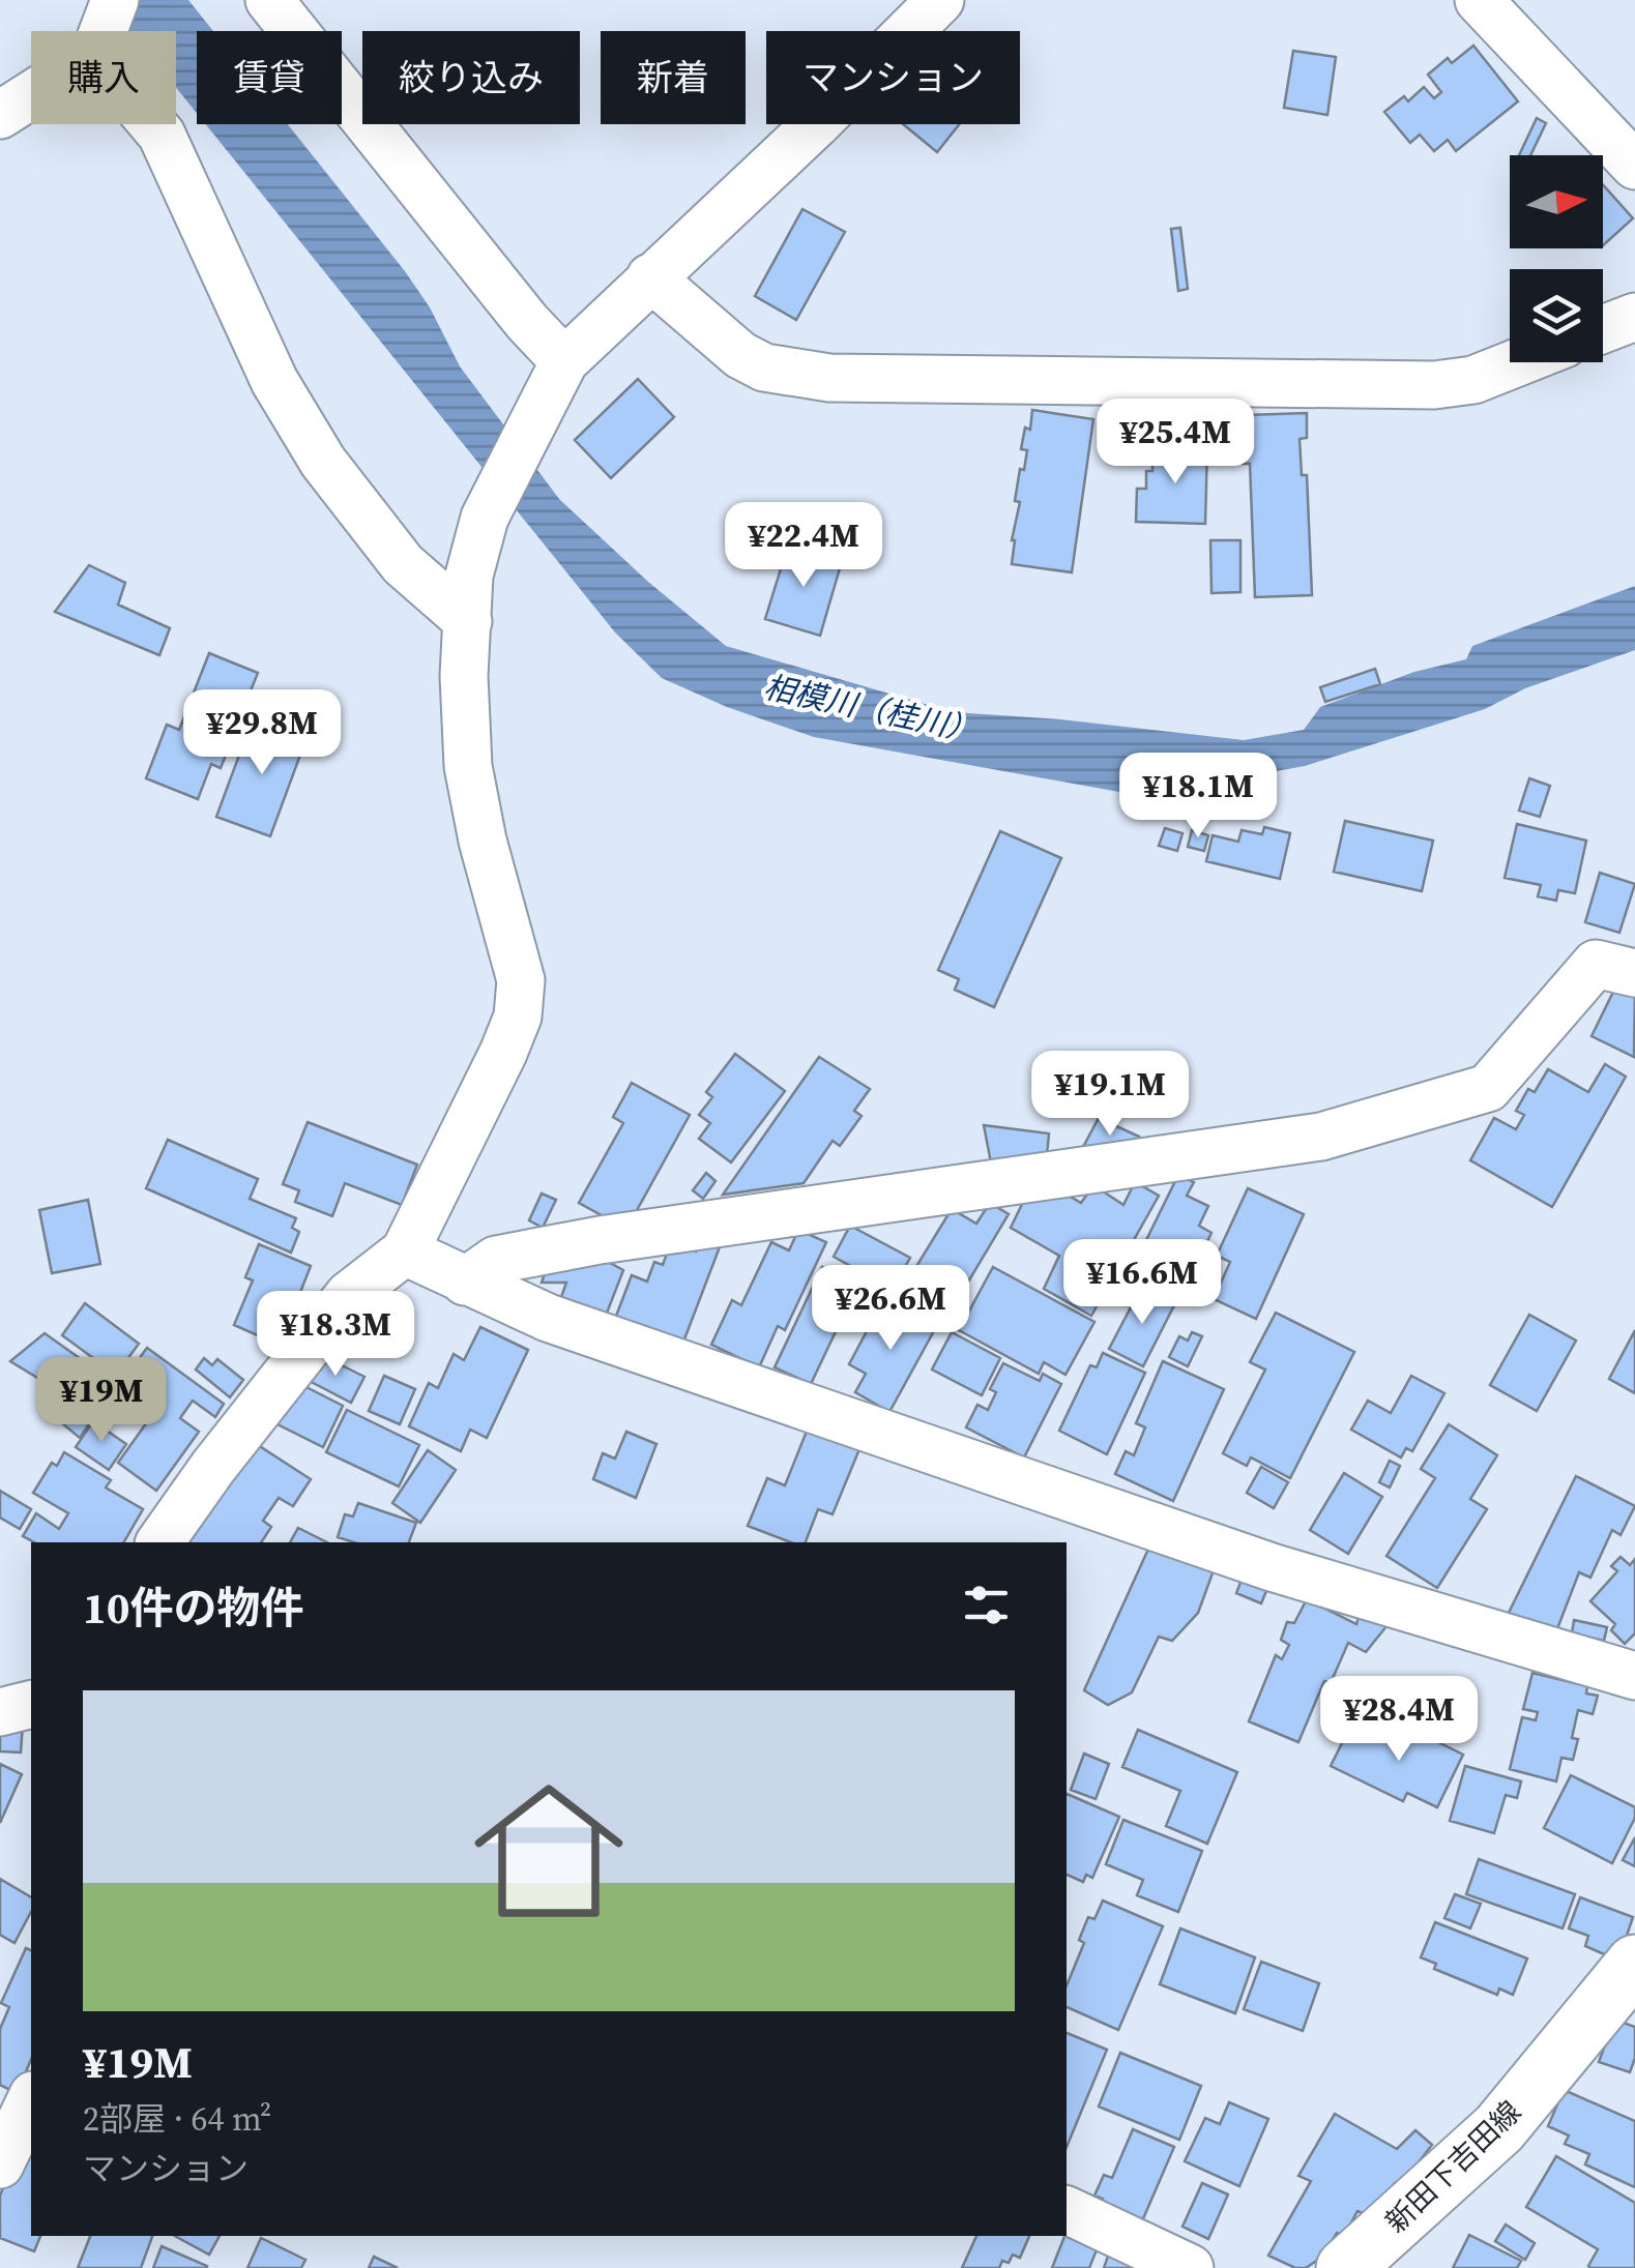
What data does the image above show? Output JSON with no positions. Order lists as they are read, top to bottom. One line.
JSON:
{"streets":{"main road":["新田下吉田線"]},"water":["相模川（桂川）"],"north":"right","page":{"chip":["購入","賃貸","絞り込み","新着","マンション"],"price":["¥25.4M","¥22.4M","¥29.8M","¥18.1M","¥19.1M","¥16.6M","¥26.6M","¥18.3M","¥19M","¥28.4M"],"heading":"10件の物件","list":[{"name":"¥19M","note":"2部屋 · 64 m² · マンション"}]}}
